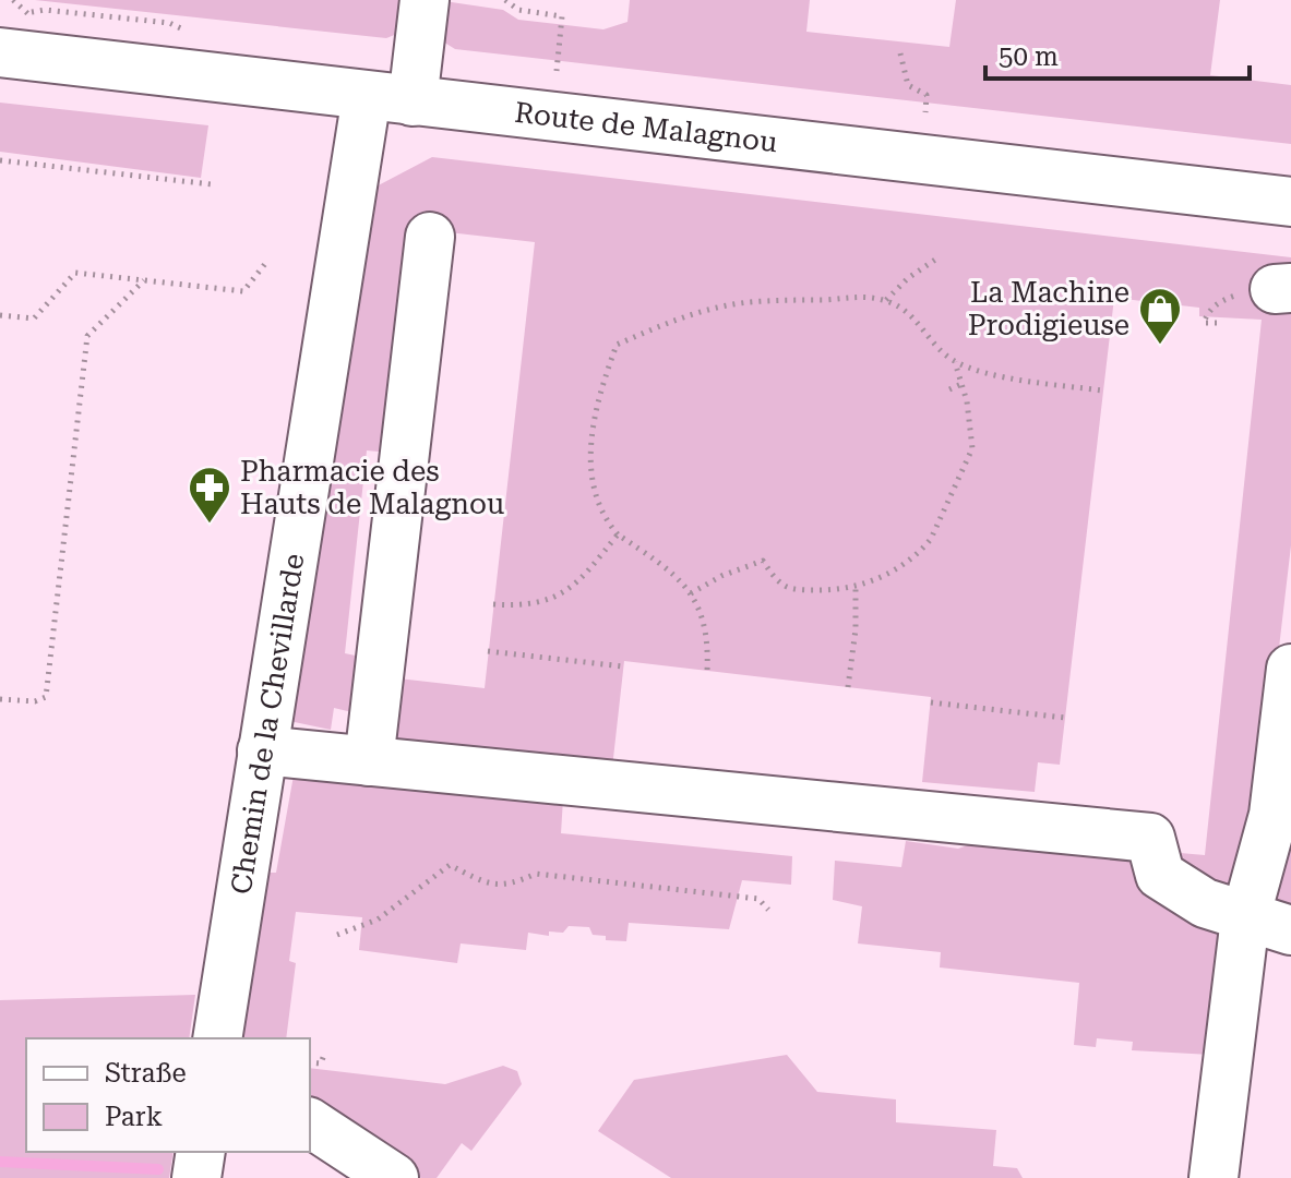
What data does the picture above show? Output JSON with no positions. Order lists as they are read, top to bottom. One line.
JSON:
{"streets":{"street":["Route de Malagnou","Chemin de la Chevillarde"]},"crossings":[["Route de Malagnou","Chemin de la Chevillarde"]],"places":{"shop":["La Machine Prodigieuse"],"pharmacy":["Pharmacie des Hauts de Malagnou"]},"legend":["Straße","Park"],"scale_bar":"50 m"}
